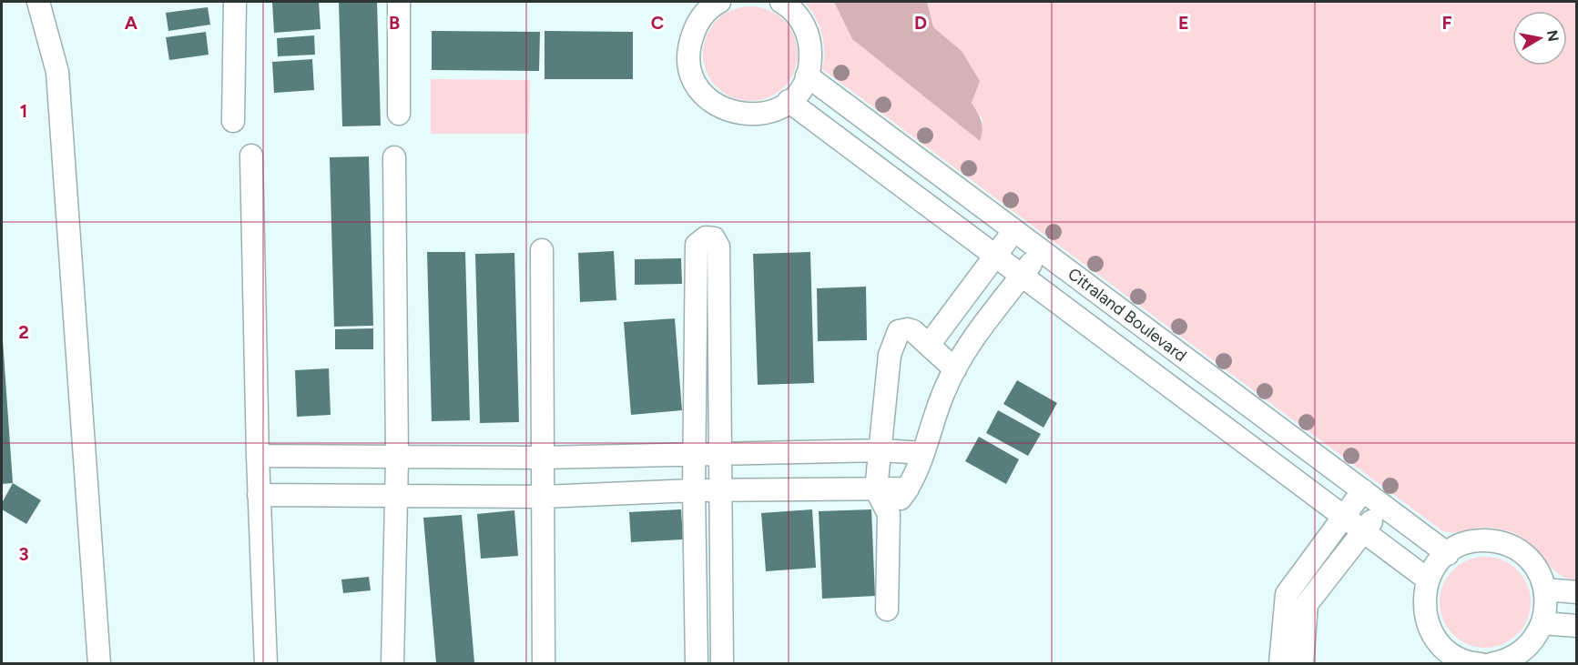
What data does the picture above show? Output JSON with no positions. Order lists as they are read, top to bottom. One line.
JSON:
{"streets":{"street":["Citraland Boulevard"]},"north":"right","grid":{"columns":["A","B","C","D","E","F"],"rows":["1","2","3"]}}
